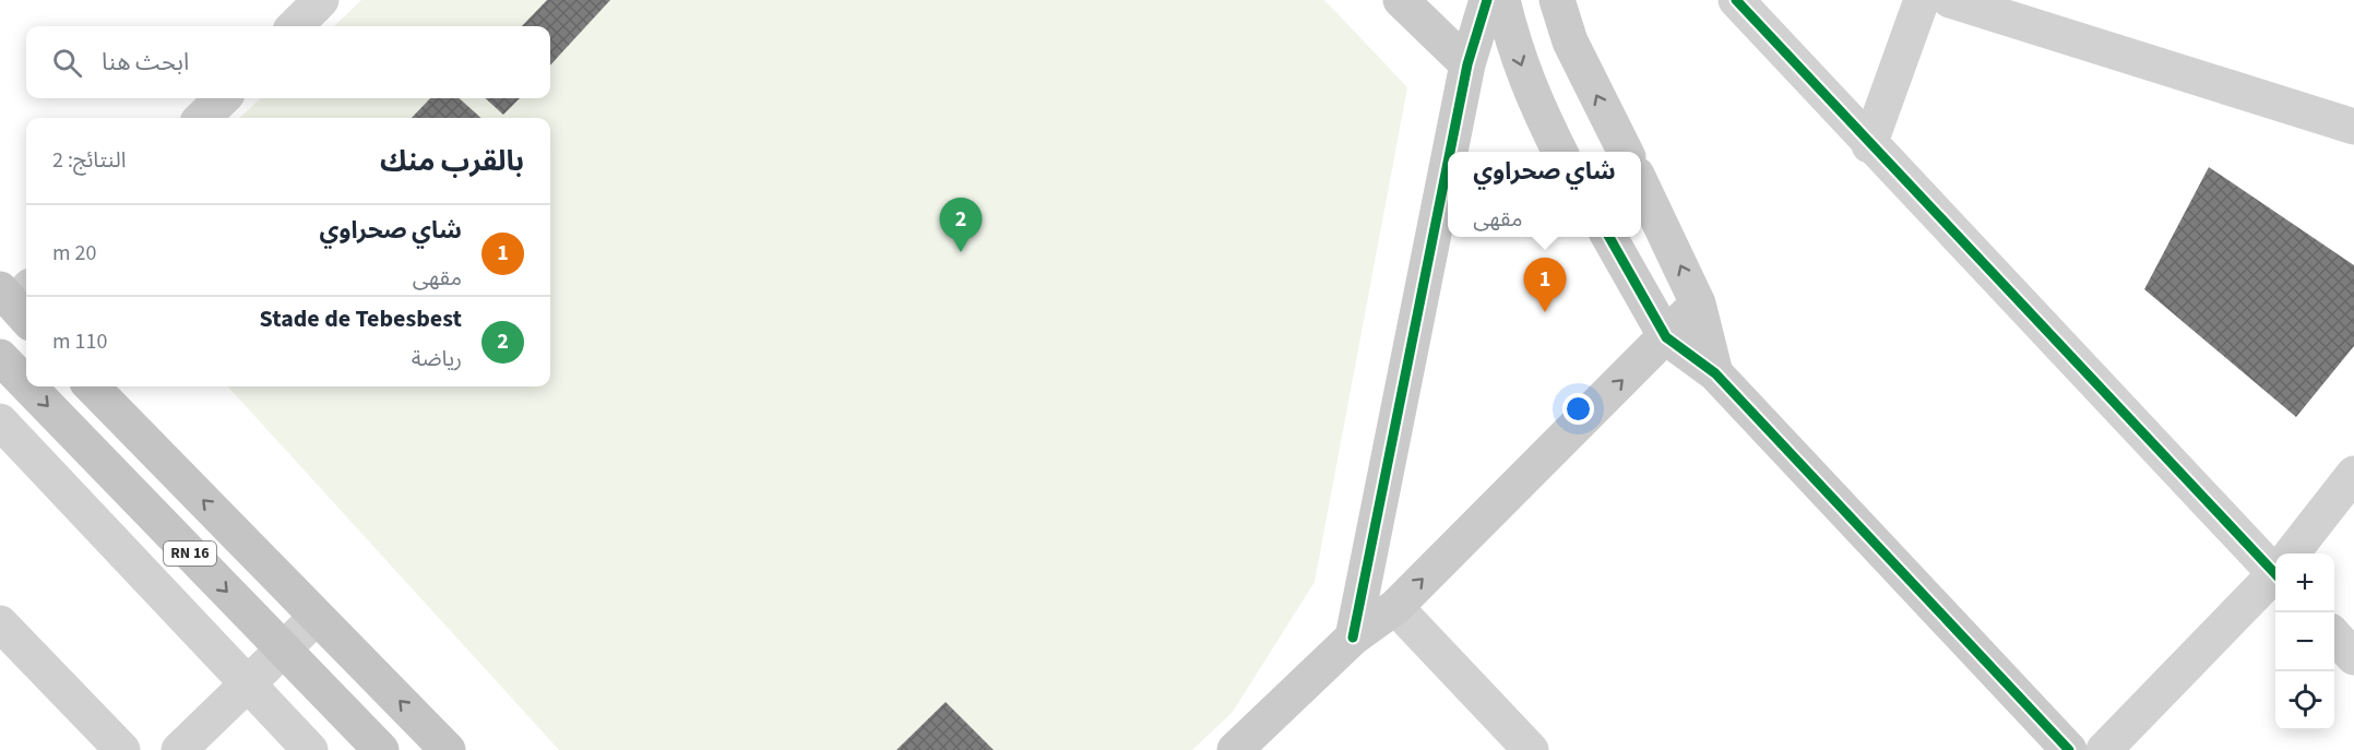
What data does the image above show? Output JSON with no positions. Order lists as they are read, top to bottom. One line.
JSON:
{"streets":{"main road":["RN 16"]},"page":{"search":"ابحث هنا","heading":["بالقرب منك","النتائج: 2"],"popup":["شاي صحراوي","مقهى"],"pins":["2","1"],"list":[{"mark":"1","name":"شاي صحراوي","note":"مقهى","value":"20 m"},{"mark":"2","name":"Stade de Tebesbest","note":"رياضة","value":"110 m"}],"map_buttons":["+","−"]}}
